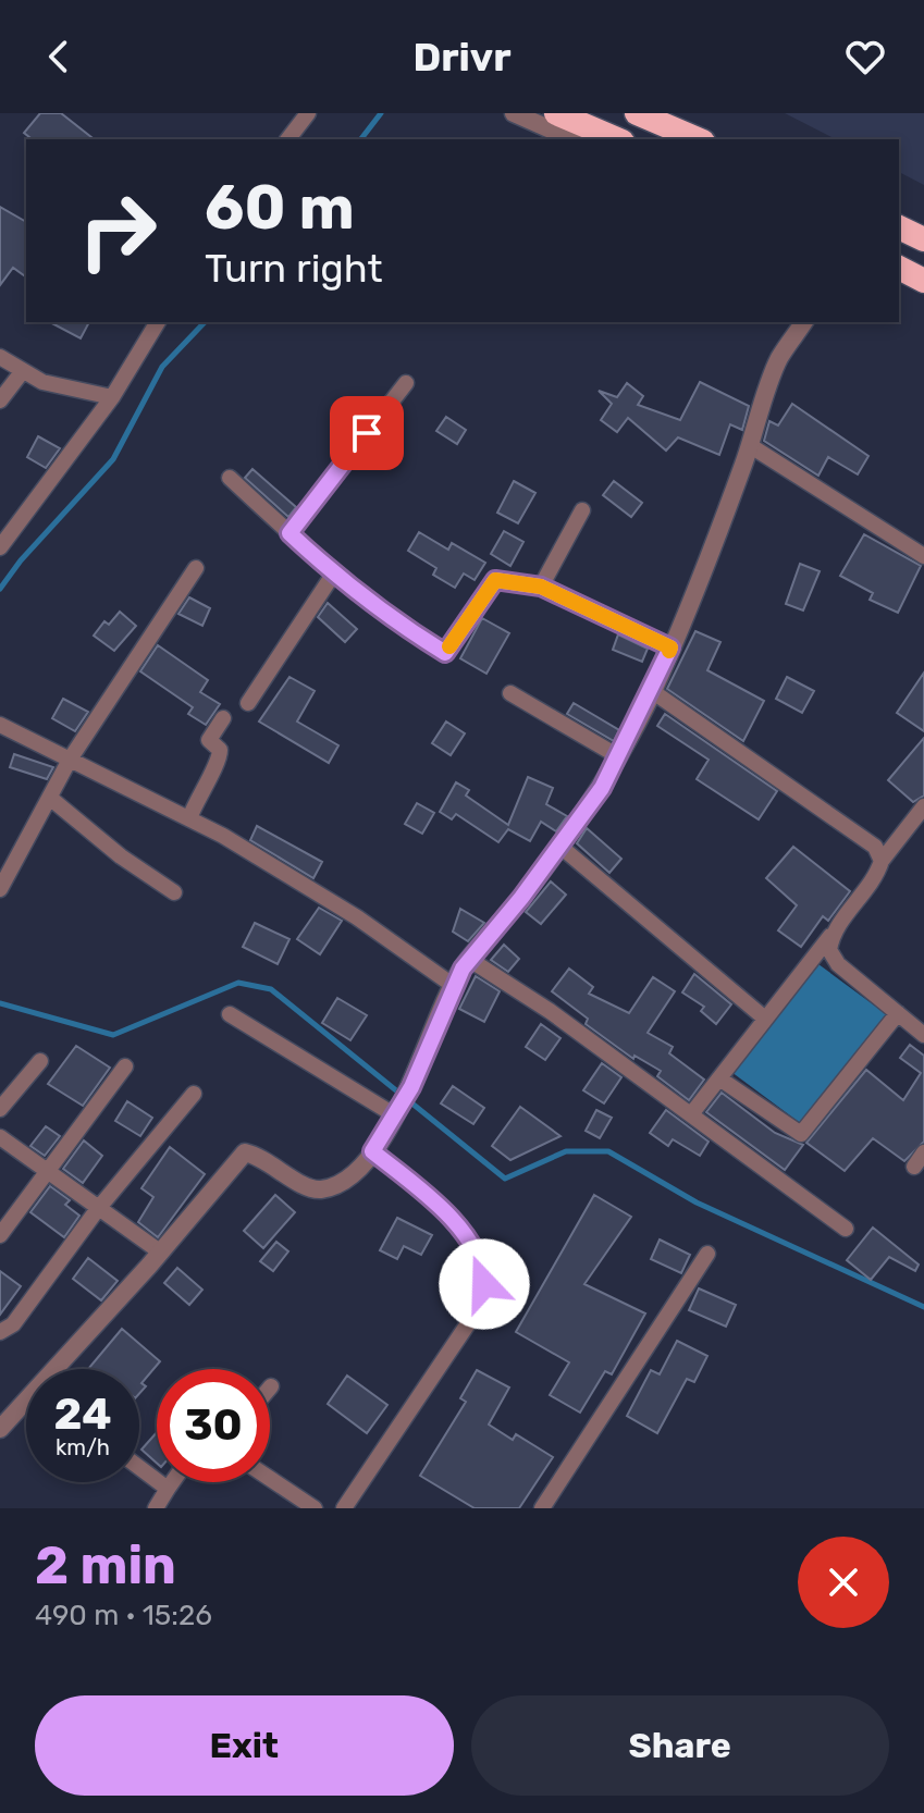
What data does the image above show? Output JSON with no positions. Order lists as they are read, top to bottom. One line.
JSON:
{"page":{"header":"Drivr","turn":["60 m","Turn right"],"speed":"24 km/h","limit":"30","heading":["2 min","490 m · 15:26"],"buttons":["Exit","Share"]}}
